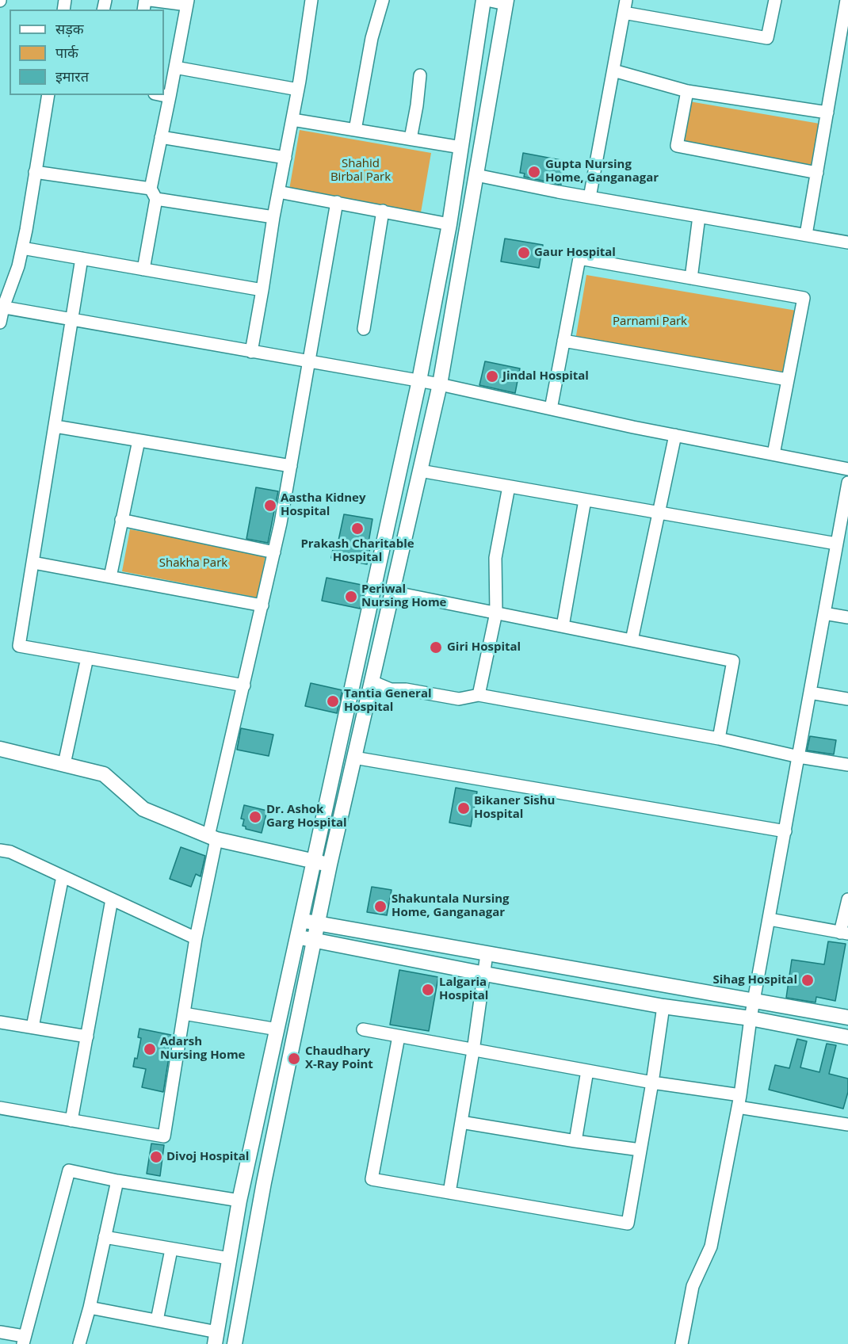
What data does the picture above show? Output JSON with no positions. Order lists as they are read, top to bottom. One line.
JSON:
{"parks":["Shahid Birbal Park","Parnami Park","Shakha Park"],"places":["Gupta Nursing Home, Ganganagar","Gaur Hospital","Jindal Hospital","Aastha Kidney Hospital","Prakash Charitable Hospital","Periwal Nursing Home","Giri Hospital","Tantia General Hospital","Bikaner Sishu Hospital","Dr. Ashok Garg Hospital","Shakuntala Nursing Home, Ganganagar","Sihag Hospital","Lalgaria Hospital","Adarsh Nursing Home","Chaudhary X-Ray Point","Divoj Hospital"],"legend":["सड़क","पार्क","इमारत"]}
